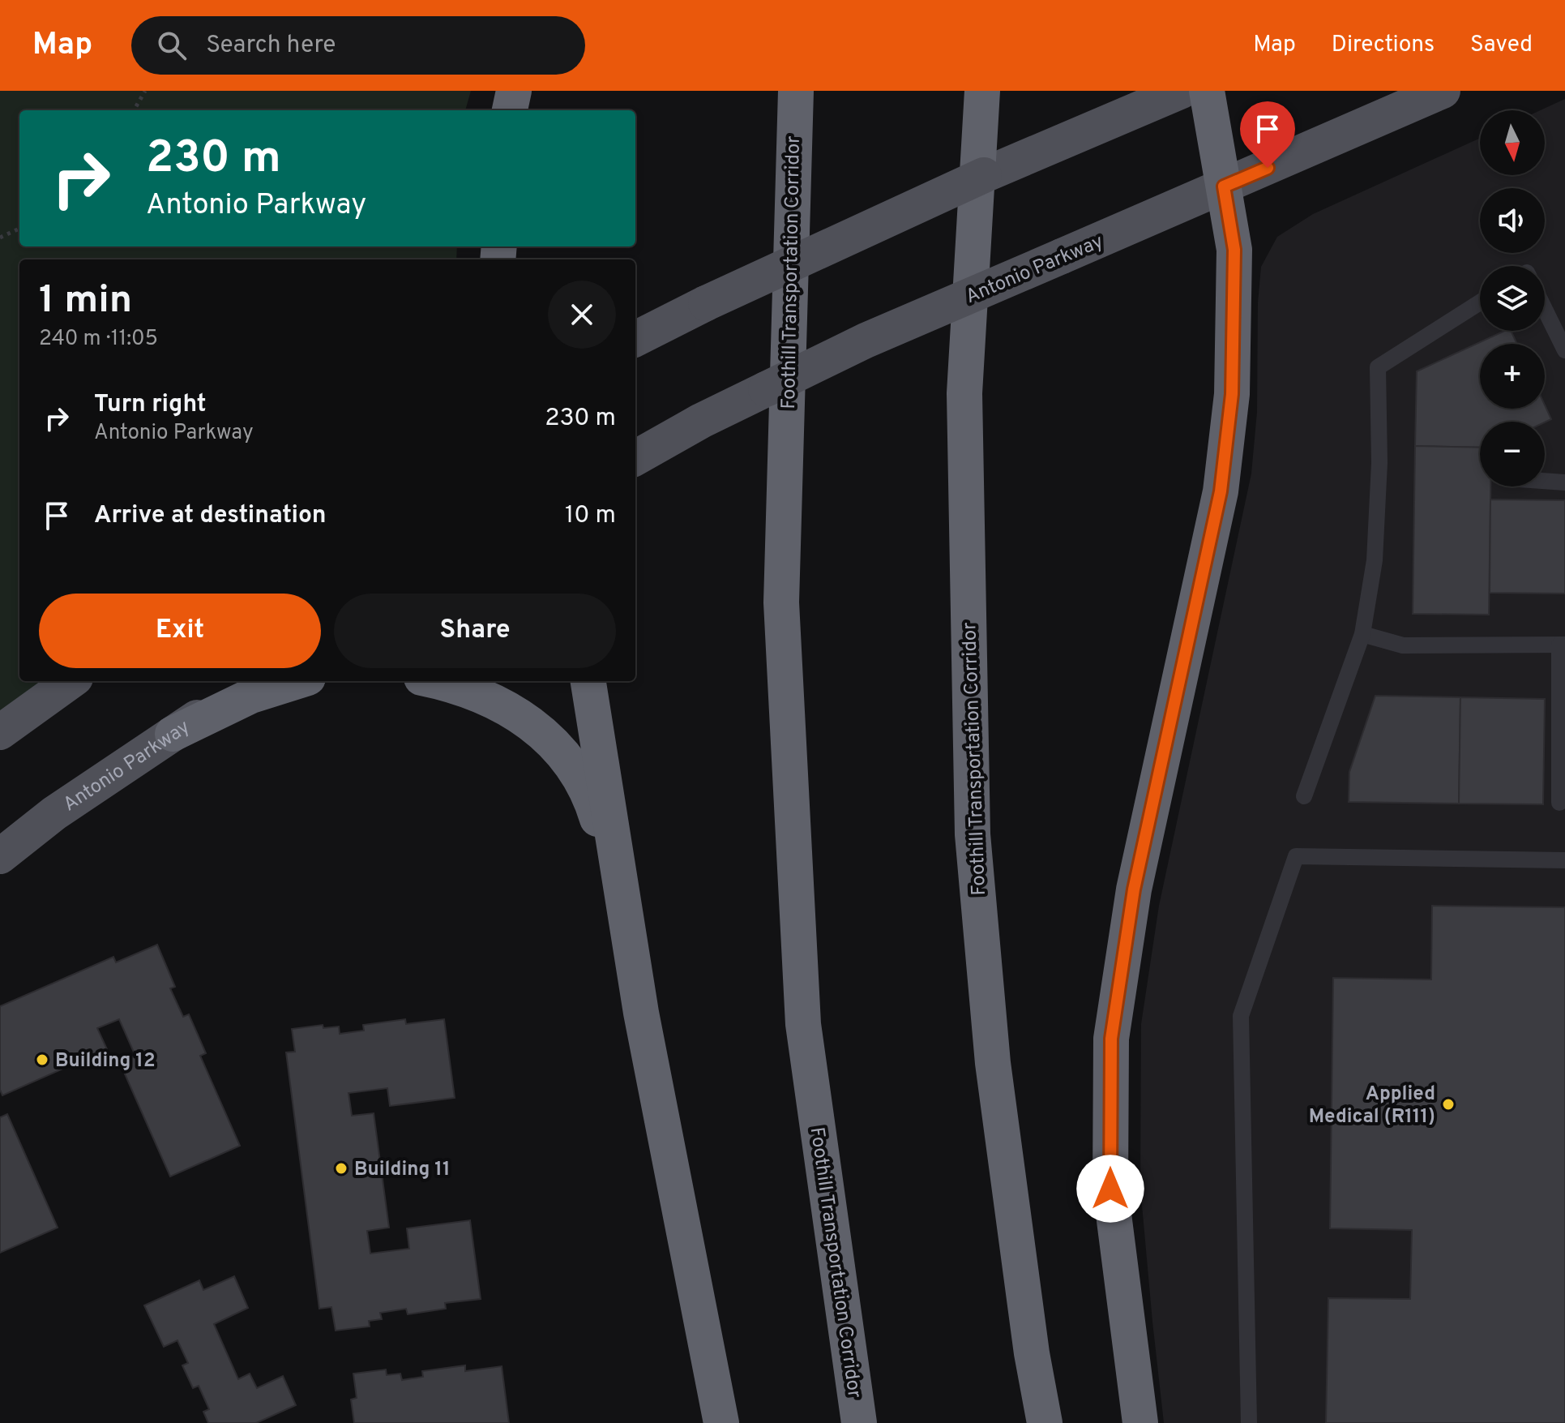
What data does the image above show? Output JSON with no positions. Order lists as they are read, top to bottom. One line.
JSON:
{"streets":{"highway":["Foothill Transportation Corridor"],"main road":["Antonio Parkway"]},"places":["Building 12","Applied Medical (R111)","Building 11"],"north":"bottom","page":{"header":"Map","search":"Search here","nav":["Map","Directions","Saved"],"map_buttons":["+","−"],"turn":["230 m","Antonio Parkway"],"heading":["1 min","240 m · 11:05"],"list":[{"name":"Turn right","note":"Antonio Parkway","value":"230 m"},{"name":"Arrive at destination","value":"10 m"}],"buttons":["Exit","Share"]}}
